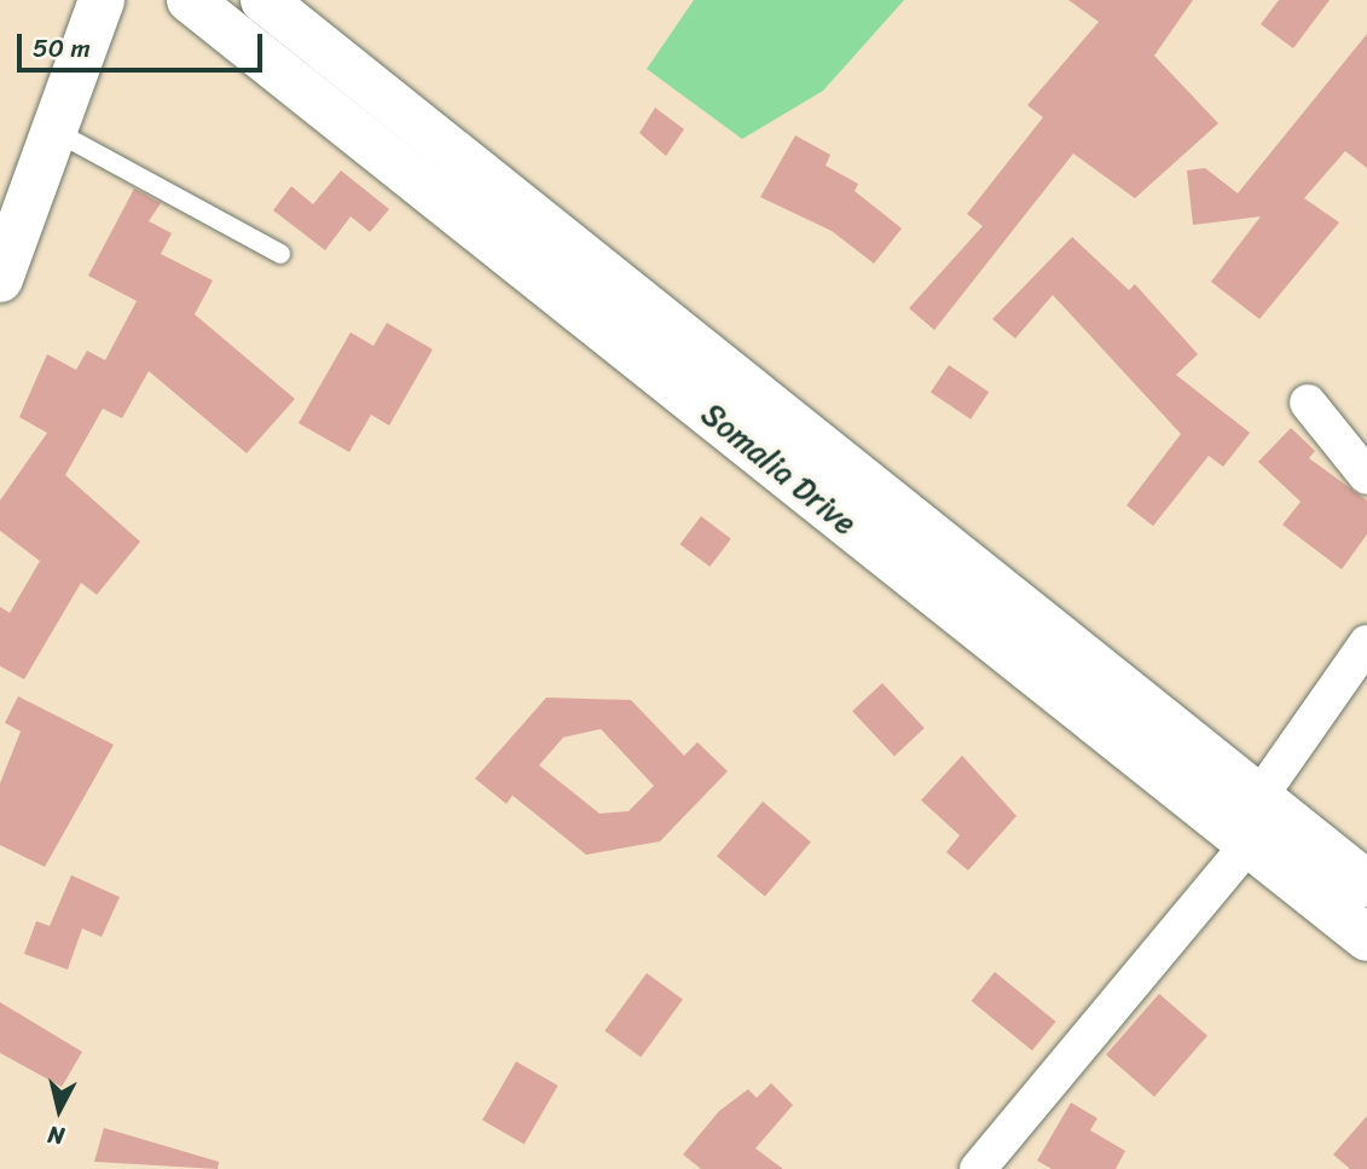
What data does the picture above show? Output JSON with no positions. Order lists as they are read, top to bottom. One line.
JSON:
{"streets":{"main road":["Somalia Drive"]},"scale_bar":"50 m","north":"bottom"}
